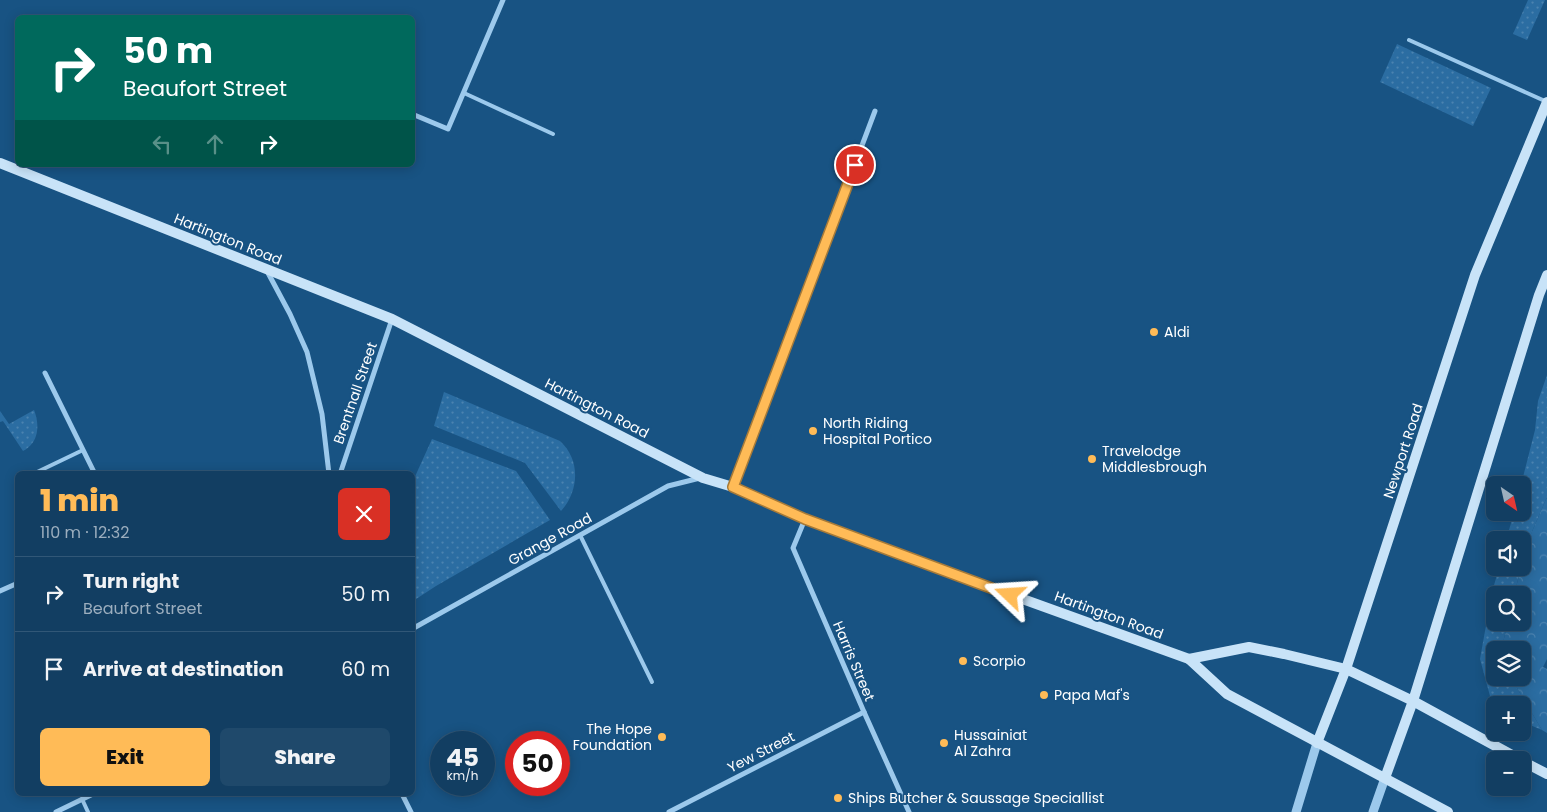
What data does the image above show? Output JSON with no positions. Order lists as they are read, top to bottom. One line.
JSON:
{"streets":{"main road":["Hartington Road","Newport Road"],"street":["Brentnall Street","Grange Road","Harris Street","Yew Street"]},"crossings":[["Hartington Road","Brentnall Street"],["Hartington Road","Newport Road"],["Hartington Road","Grange Road"],["Hartington Road","Harris Street"],["Harris Street","Yew Street"]],"places":["Aldi","North Riding Hospital Portico","Travelodge Middlesbrough","Scorpio","Papa Maf's","The Hope Foundation","Hussainiat Al Zahra","Ships Butcher & Saussage Speciallist"],"north":"bottom right","page":{"turn":["50 m","Beaufort Street"],"heading":["1 min","110 m · 12:32"],"map_buttons":["+","−"],"list":[{"name":"Turn right","note":"Beaufort Street","value":"50 m"},{"name":"Arrive at destination","value":"60 m"}],"buttons":["Exit","Share"],"speed":"45 km/h","limit":"50"}}
